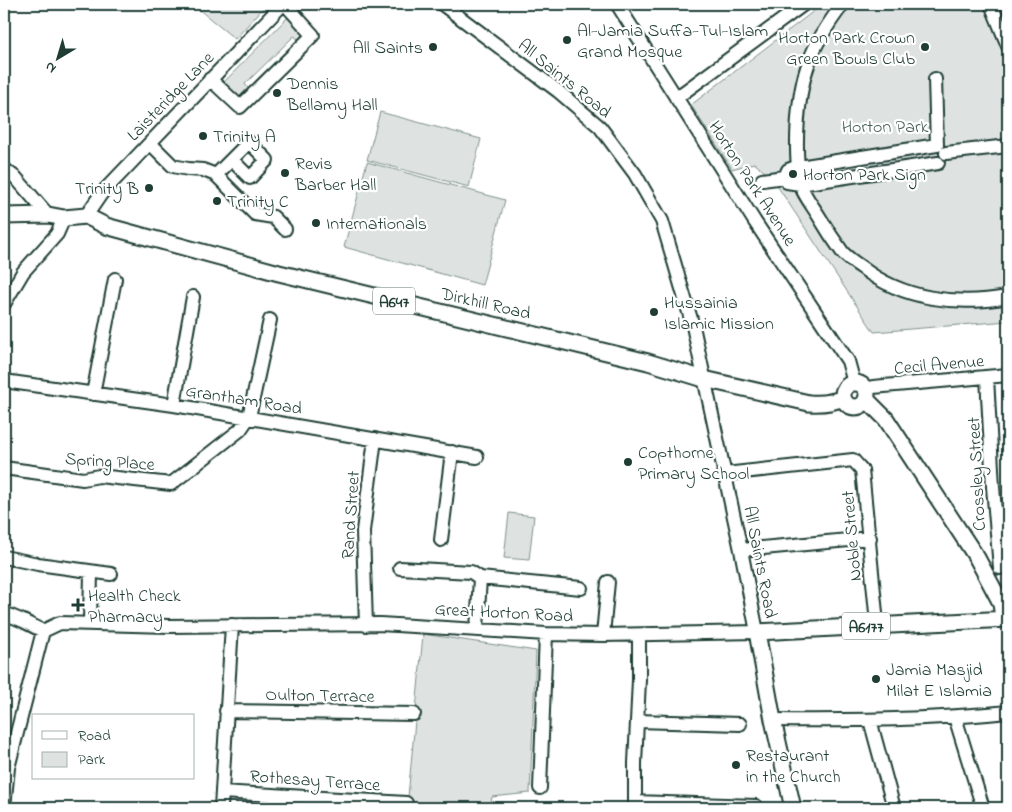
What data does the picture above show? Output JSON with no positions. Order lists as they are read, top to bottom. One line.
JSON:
{"streets":{"main road":["Horton Park Avenue","A647","Dirkhill Road","Great Horton Road","A6177"],"street":["All Saints Road","Laisteridge Lane","Cecil Avenue","Grantham Road","Spring Place","Crossley Street","Rand Street","Noble Street","Oulton Terrace","Rothesay Terrace"]},"crossings":[["All Saints Road","A647"],["All Saints Road","Dirkhill Road"],["All Saints Road","Noble Street"],["All Saints Road","Great Horton Road"],["Laisteridge Lane","Dirkhill Road"],["Horton Park Avenue","A647"],["Horton Park Avenue","Cecil Avenue"],["Horton Park Avenue","Great Horton Road"],["A647","Dirkhill Road"],["A647","Cecil Avenue"],["Cecil Avenue","Crossley Street"],["Grantham Road","Spring Place"],["Grantham Road","Rand Street"],["Rand Street","Great Horton Road"]],"parks":["Horton Park"],"places":{"other":["Al-Jamia Suffa-Tul-Islam Grand Mosque","All Saints","Horton Park Crown Green Bowls Club","Dennis Bellamy Hall","Trinity A","Revis Barber Hall","Horton Park Sign","Trinity B","Trinity C","Internationals","Hussainia Islamic Mission","Copthorne Primary School","Jamia Masjid Milat E Islamia","Restaurant in the Church"],"health":["Health Check Pharmacy"]},"legend":["Road","Park"],"north":"bottom left"}
